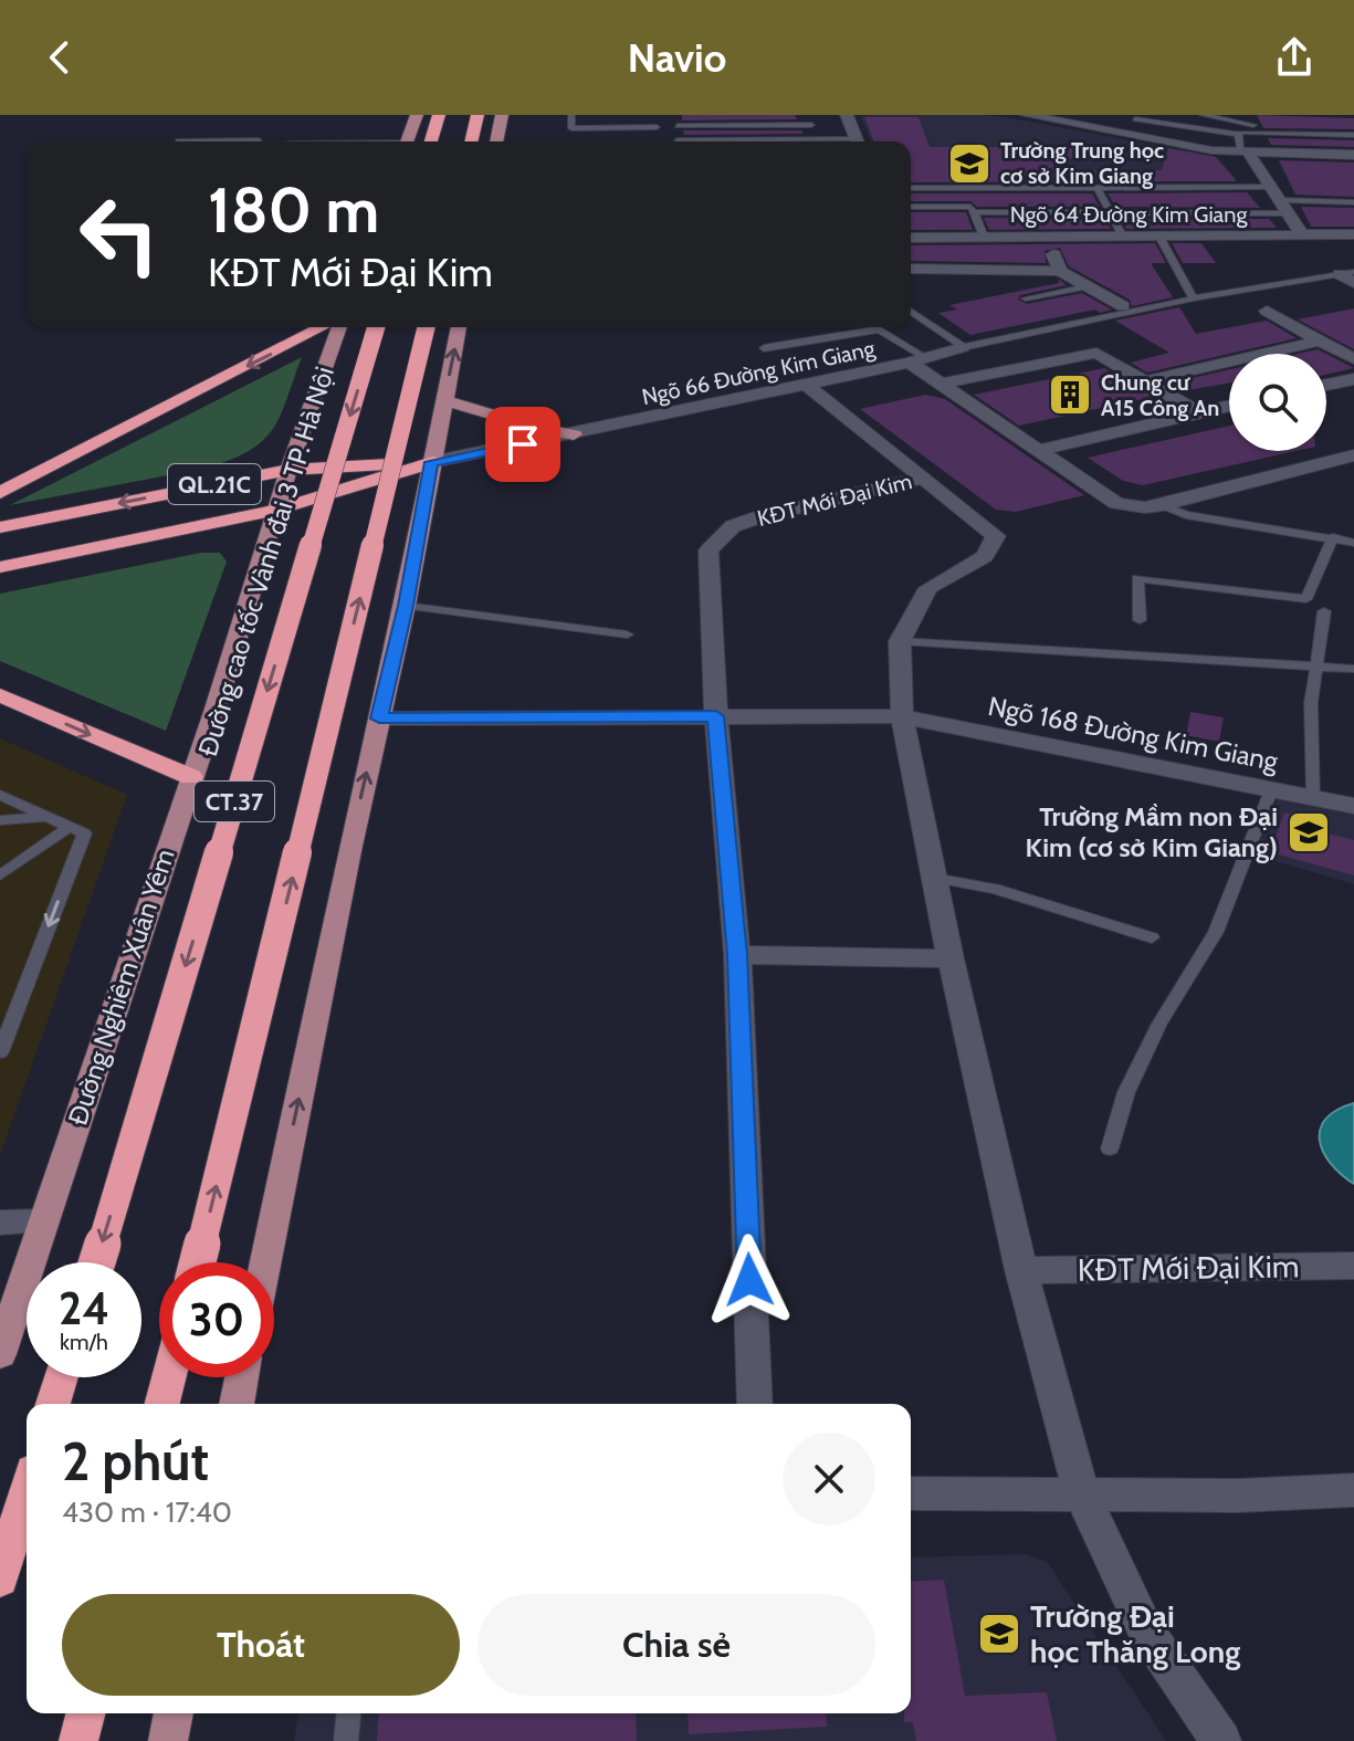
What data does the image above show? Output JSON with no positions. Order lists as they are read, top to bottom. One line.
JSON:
{"streets":{"highway":["QL.21C","Đường cao tốc Vành đai 3 TP. Hà Nội","CT.37"],"main road":["Đường Nghiêm Xuân Yêm"],"street":["Ngõ 64 Đường Kim Giang","Ngõ 66 Đường Kim Giang","KĐT Mới Đại Kim","Ngõ 168 Đường Kim Giang"]},"crossings":[["Ngõ 66 Đường Kim Giang","QL.21C"],["Ngõ 66 Đường Kim Giang","KĐT Mới Đại Kim"],["QL.21C","Đường Nghiêm Xuân Yêm"]],"places":{"school or university":["Trường Trung học cơ sở Kim Giang","Trường Mầm non Đại Kim (cơ sở Kim Giang)","Trường Đại học Thăng Long"],"building":["Chung cư A15 Công An"]},"page":{"header":"Navio","turn":["180 m","KĐT Mới Đại Kim"],"speed":"24 km/h","limit":"30","heading":["2 phút","430 m · 17:40"],"buttons":["Thoát","Chia sẻ"]}}
